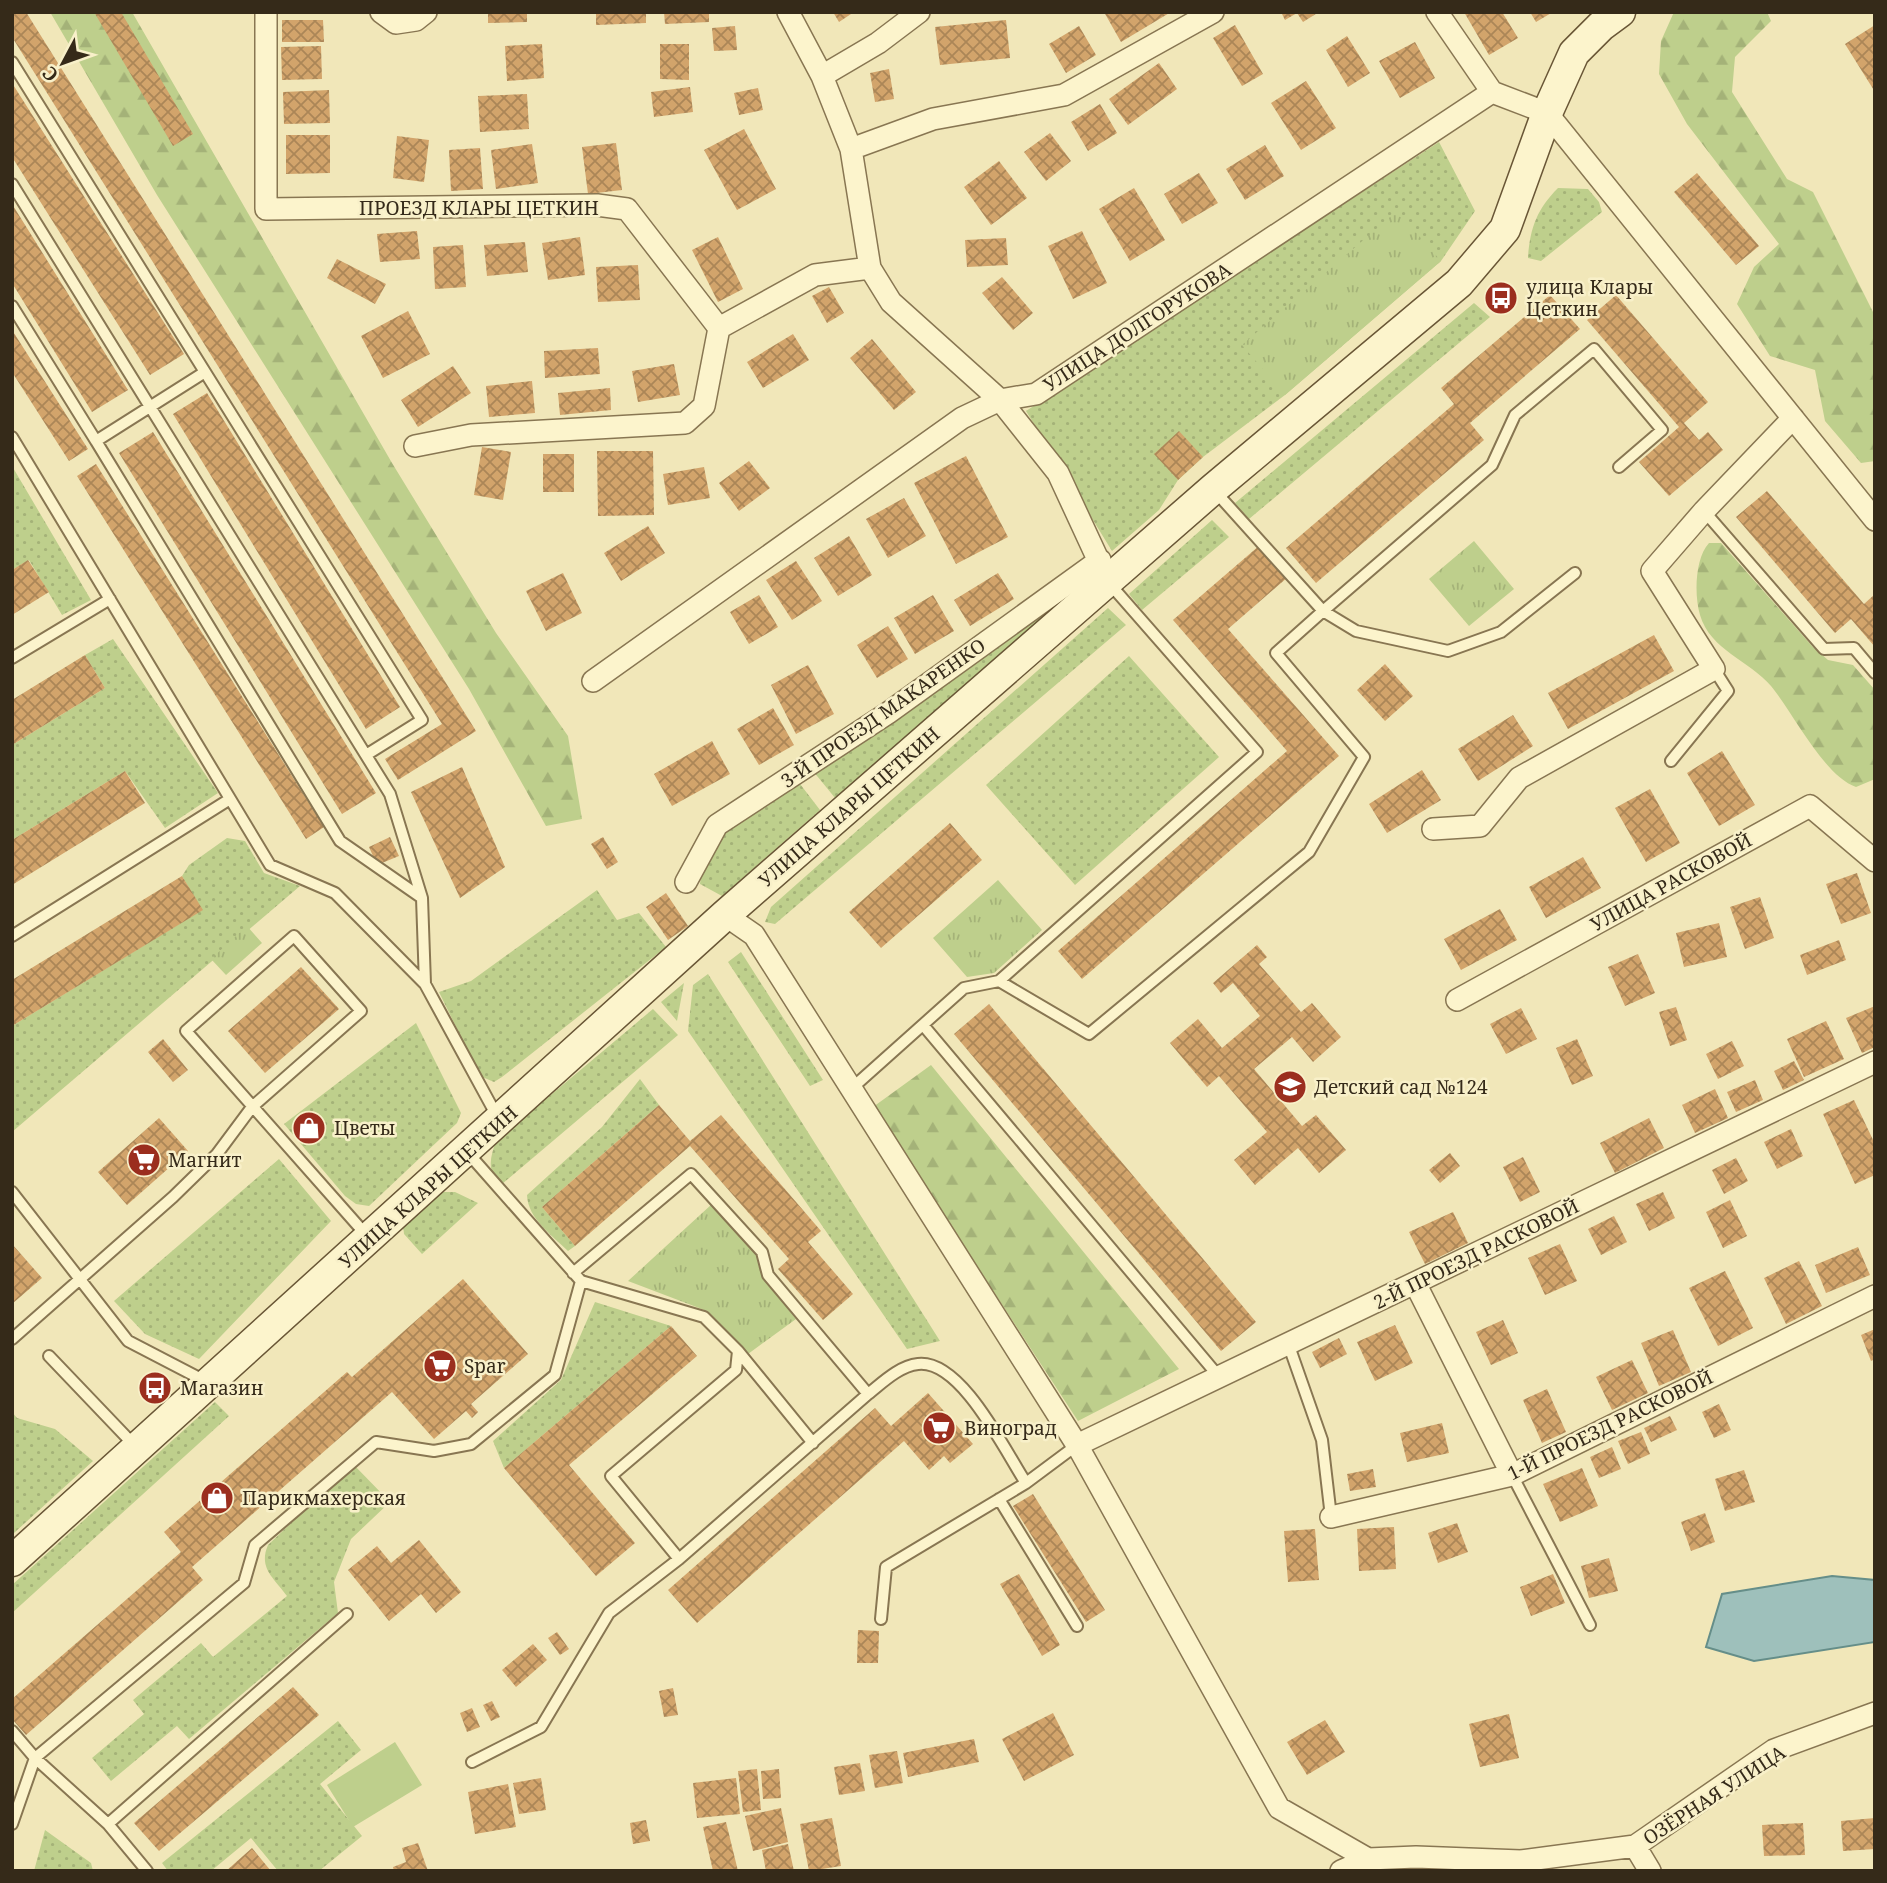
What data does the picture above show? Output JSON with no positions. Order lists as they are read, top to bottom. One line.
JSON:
{"streets":{"main road":["УЛИЦА КЛАРЫ ЦЕТКИН"],"street":["ПРОЕЗД КЛАРЫ ЦЕТКИН","УЛИЦА ДОЛГОРУКОВА","3-Й ПРОЕЗД МАКАРЕНКО","УЛИЦА РАСКОВОЙ","2-Й ПРОЕЗД РАСКОВОЙ","1-Й ПРОЕЗД РАСКОВОЙ","ОЗЁРНАЯ УЛИЦА"]},"crossings":[["3-Й ПРОЕЗД МАКАРЕНКО","УЛИЦА КЛАРЫ ЦЕТКИН"]],"places":{"bus stop":["улица Клары Цеткин","Магазин"],"school or university":["Детский сад №124"],"shop":["Цветы","Парикмахерская"],"supermarket":["Магнит","Spar","Виноград"]},"north":"bottom left"}
